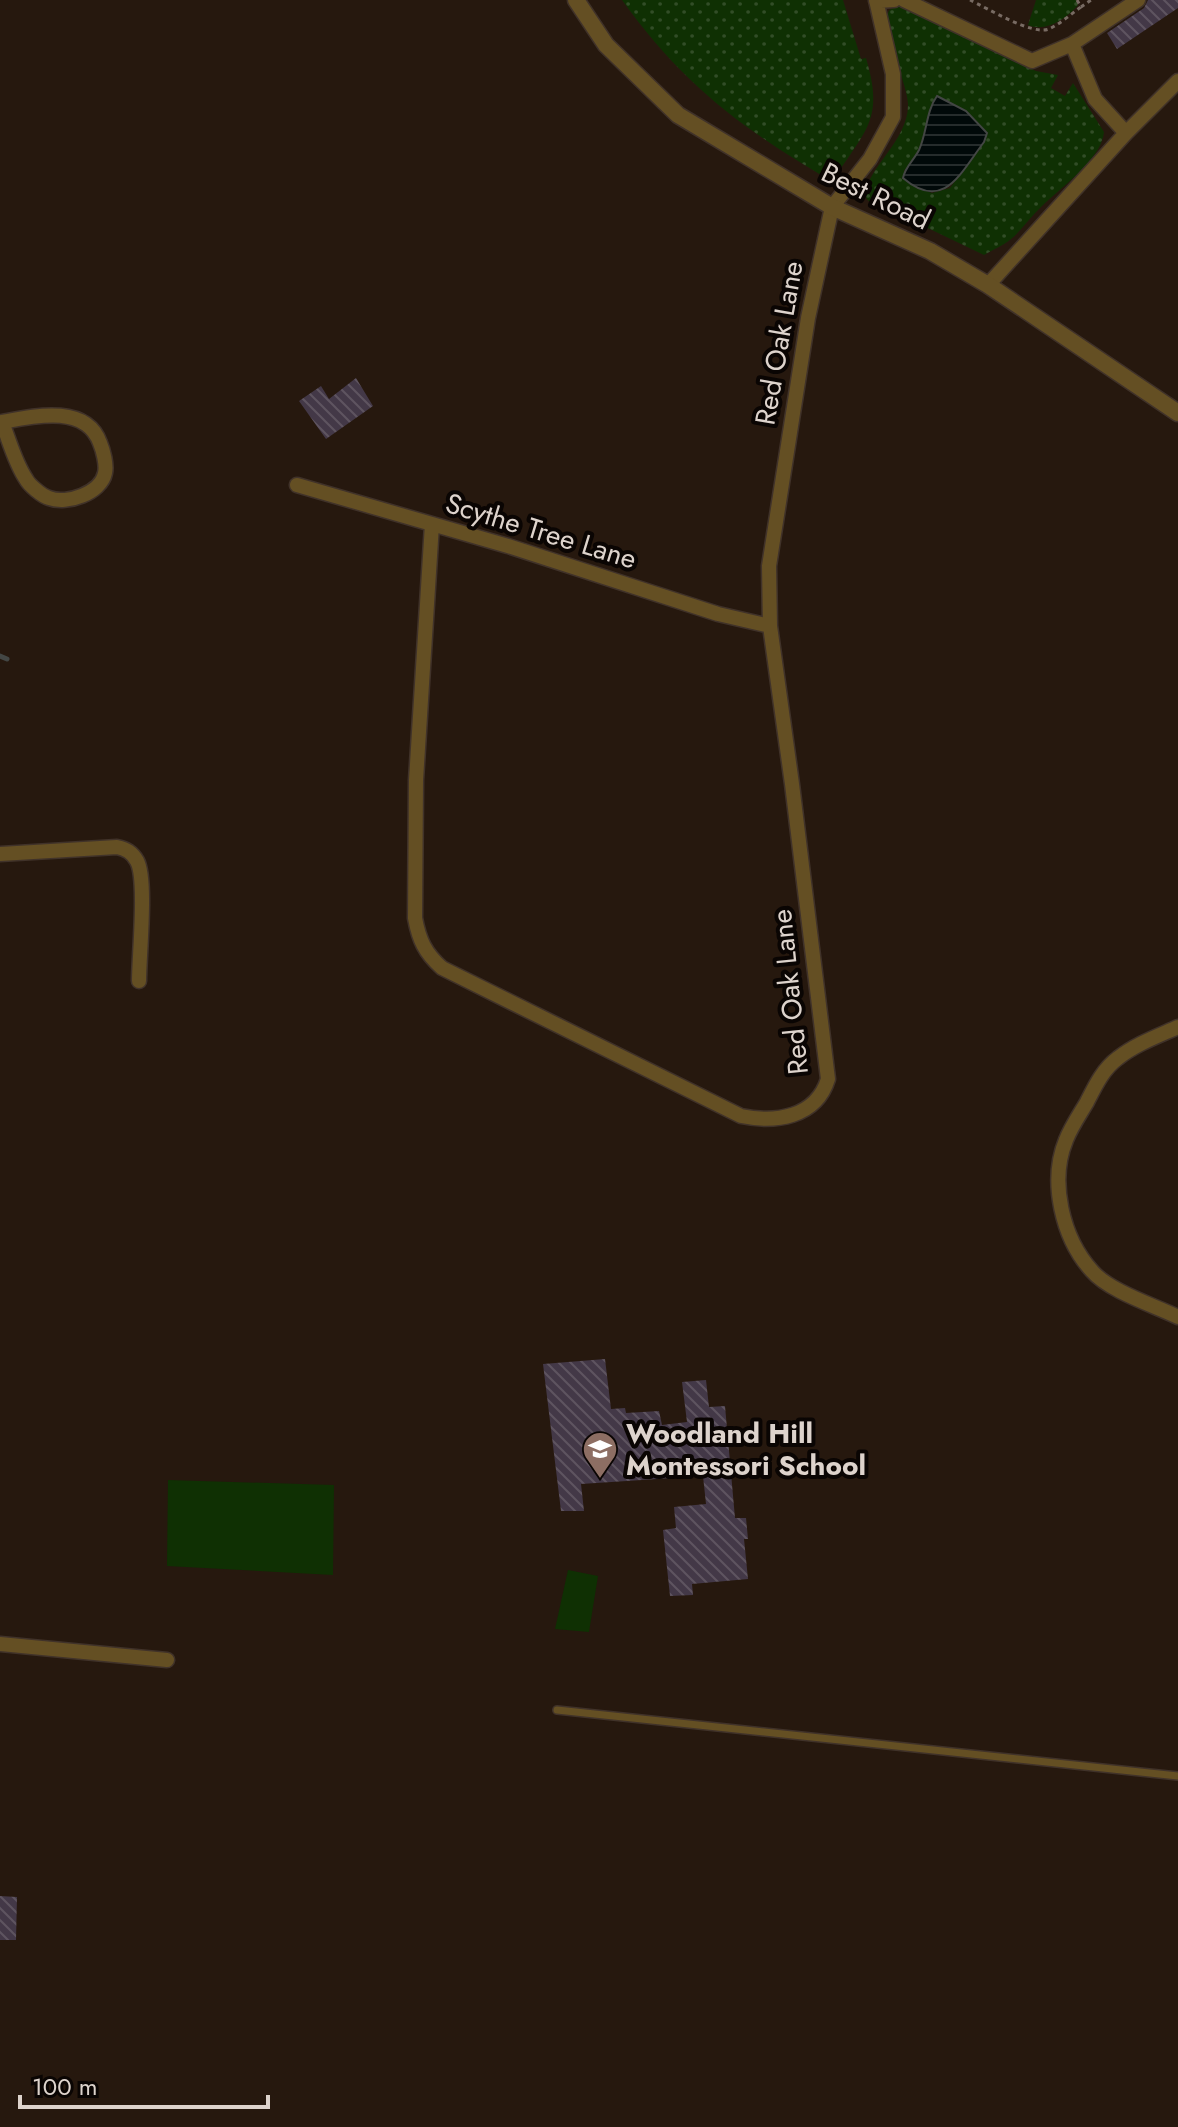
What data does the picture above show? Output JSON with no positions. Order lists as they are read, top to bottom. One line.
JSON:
{"streets":{"street":["Best Road","Red Oak Lane","Scythe Tree Lane"]},"crossings":[["Best Road","Red Oak Lane"],["Red Oak Lane","Scythe Tree Lane"]],"places":{"school or university":["Woodland Hill Montessori School"]},"scale_bar":"100 m"}
